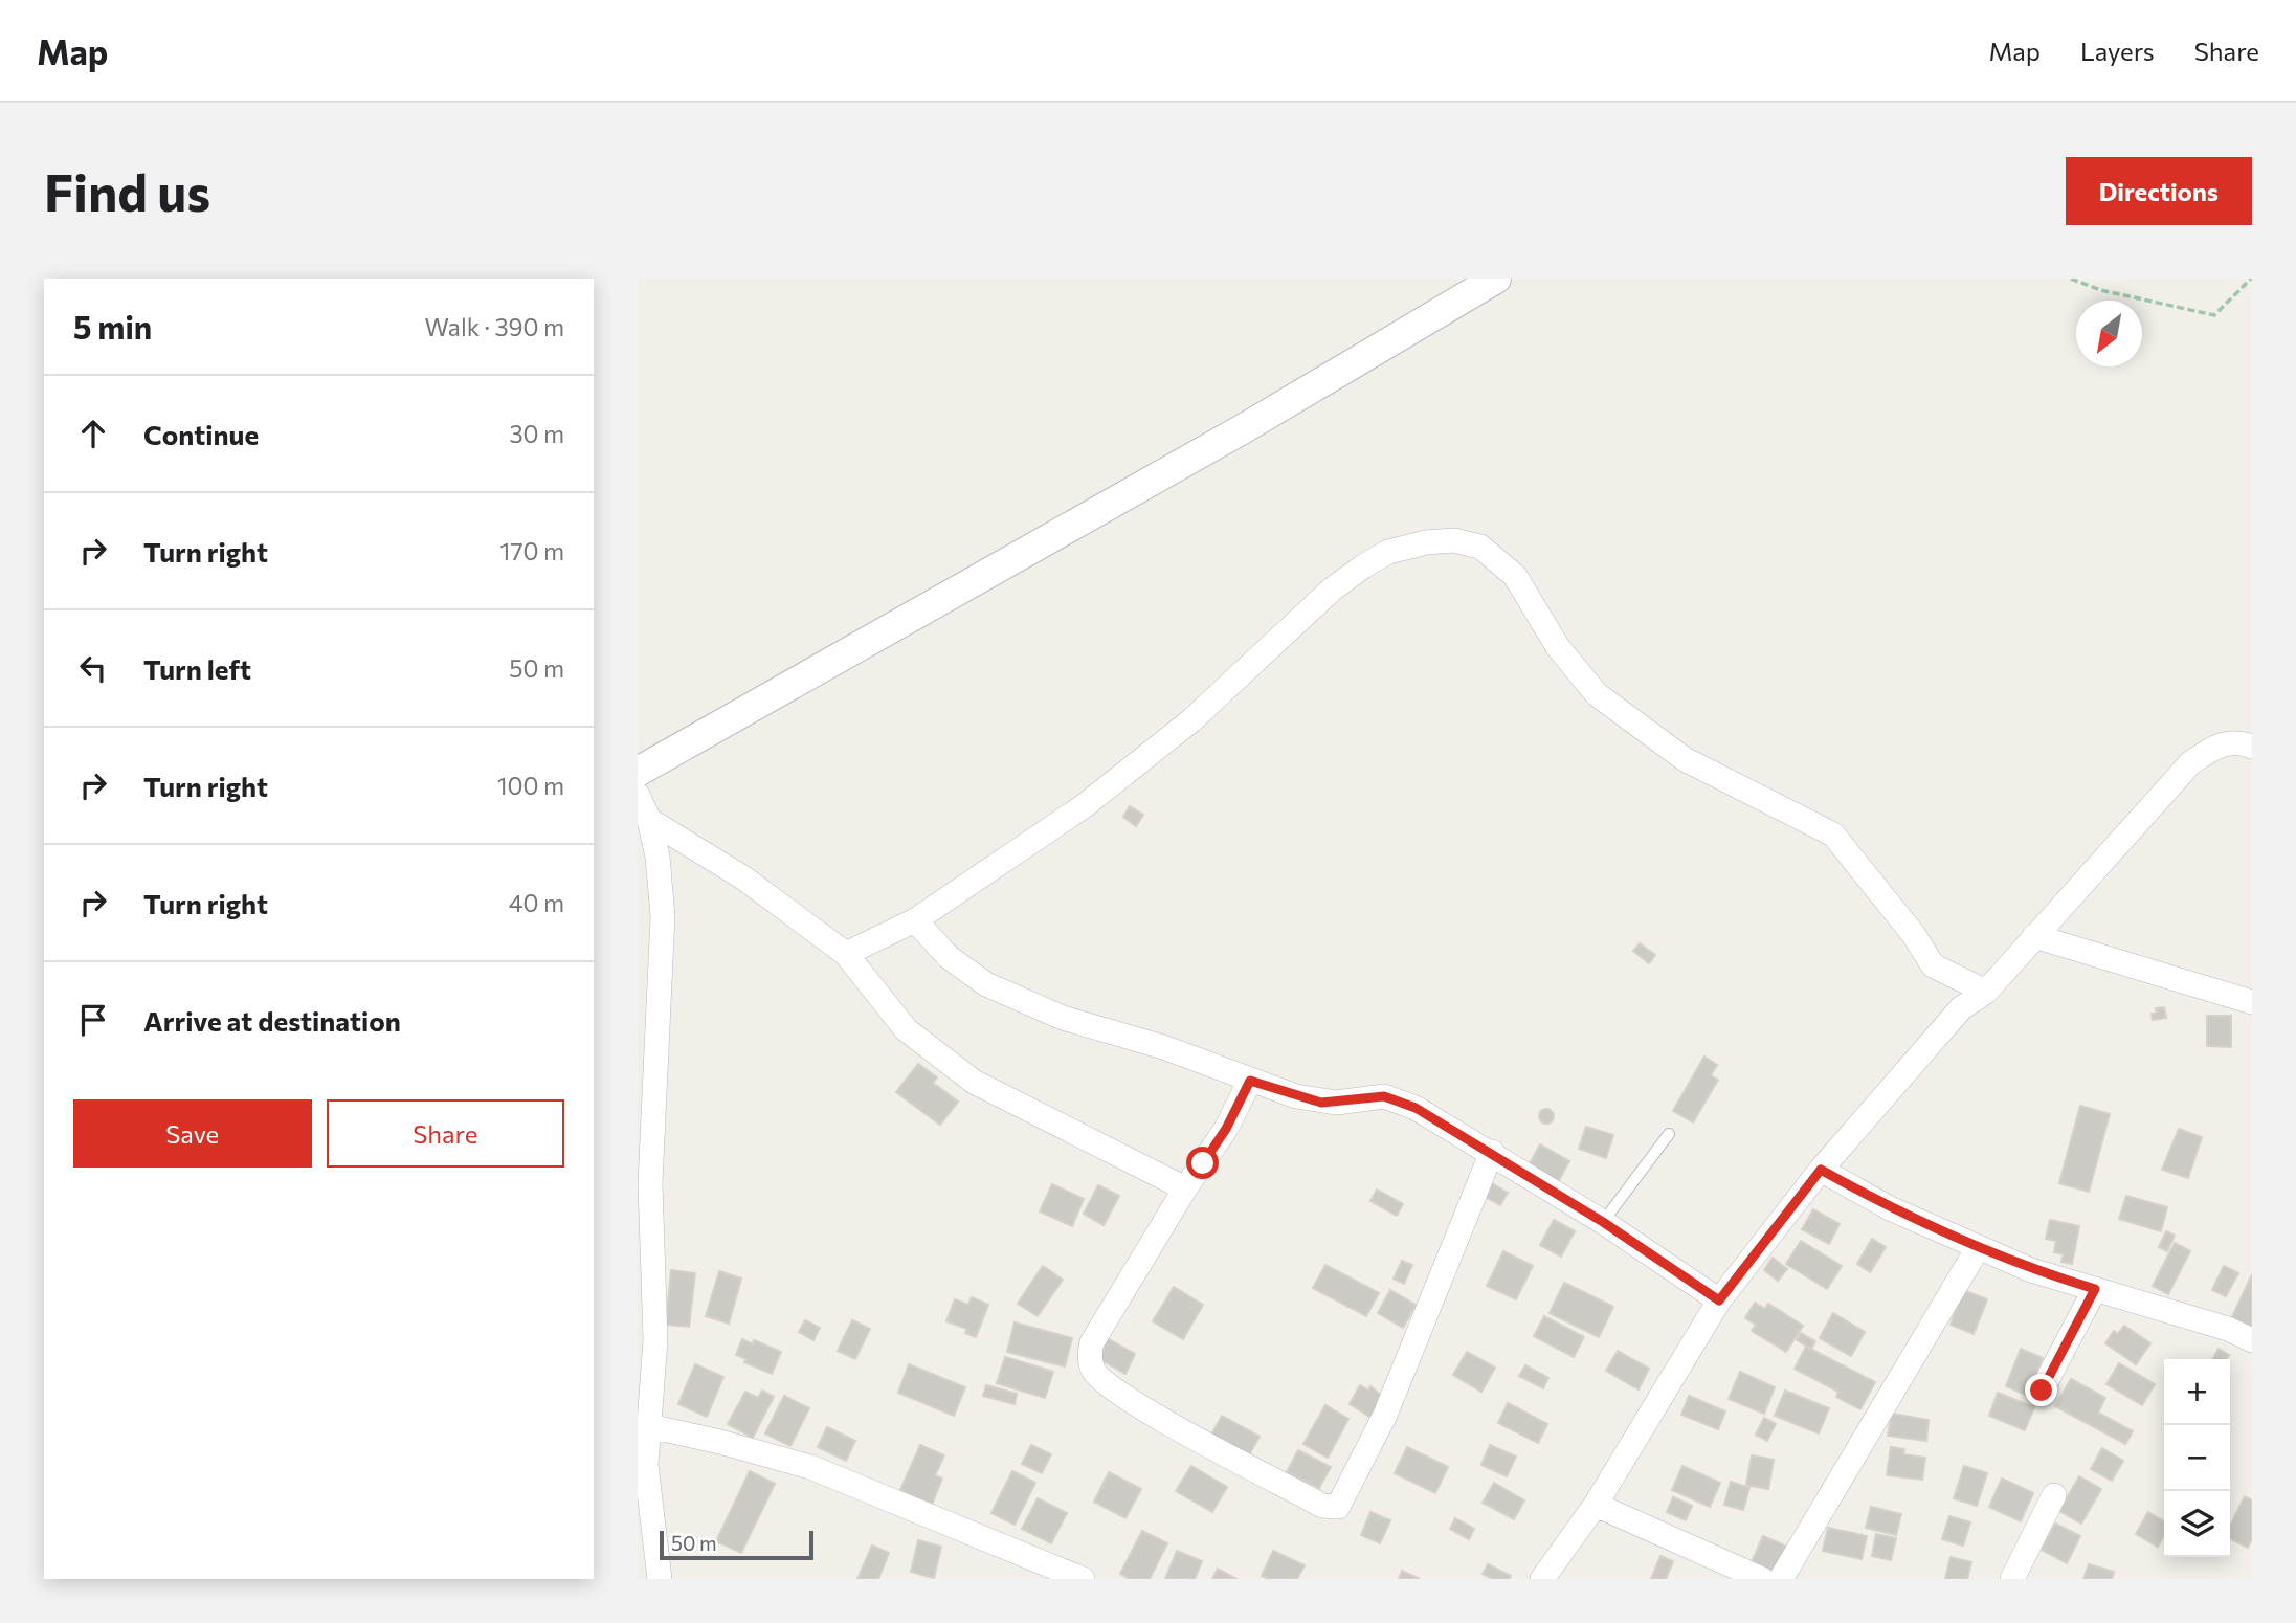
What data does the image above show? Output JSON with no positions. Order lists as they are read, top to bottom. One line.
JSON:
{"scale_bar":"50 m","north":"bottom left","page":{"header":"Map","nav":["Map","Layers","Share"],"buttons":["Directions",["Save","Share"]],"title":"Find us","heading":["5 min","Walk · 390 m"],"list":[["Continue","30 m"],["Turn right","170 m"],["Turn left","50 m"],["Turn right","100 m"],["Turn right","40 m"],"Arrive at destination"],"map_buttons":["+","−"],"scale":"50 m"}}
